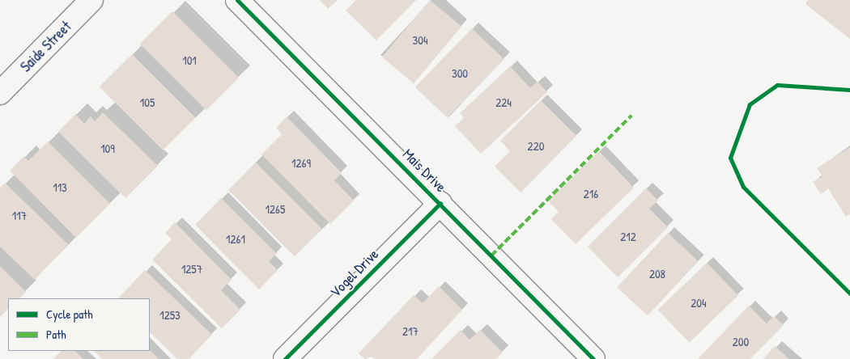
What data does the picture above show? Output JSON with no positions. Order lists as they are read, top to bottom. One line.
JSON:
{"streets":{"street":["Saide Street","Mais Drive","Vogel Drive"]},"crossings":[["Mais Drive","Vogel Drive"]],"house_numbers":["304","101","300","105","224","220","109","1269","113","216","1265","117","212","1261","1257","208","204","1253","217","200"],"legend":["Cycle path","Path"]}
